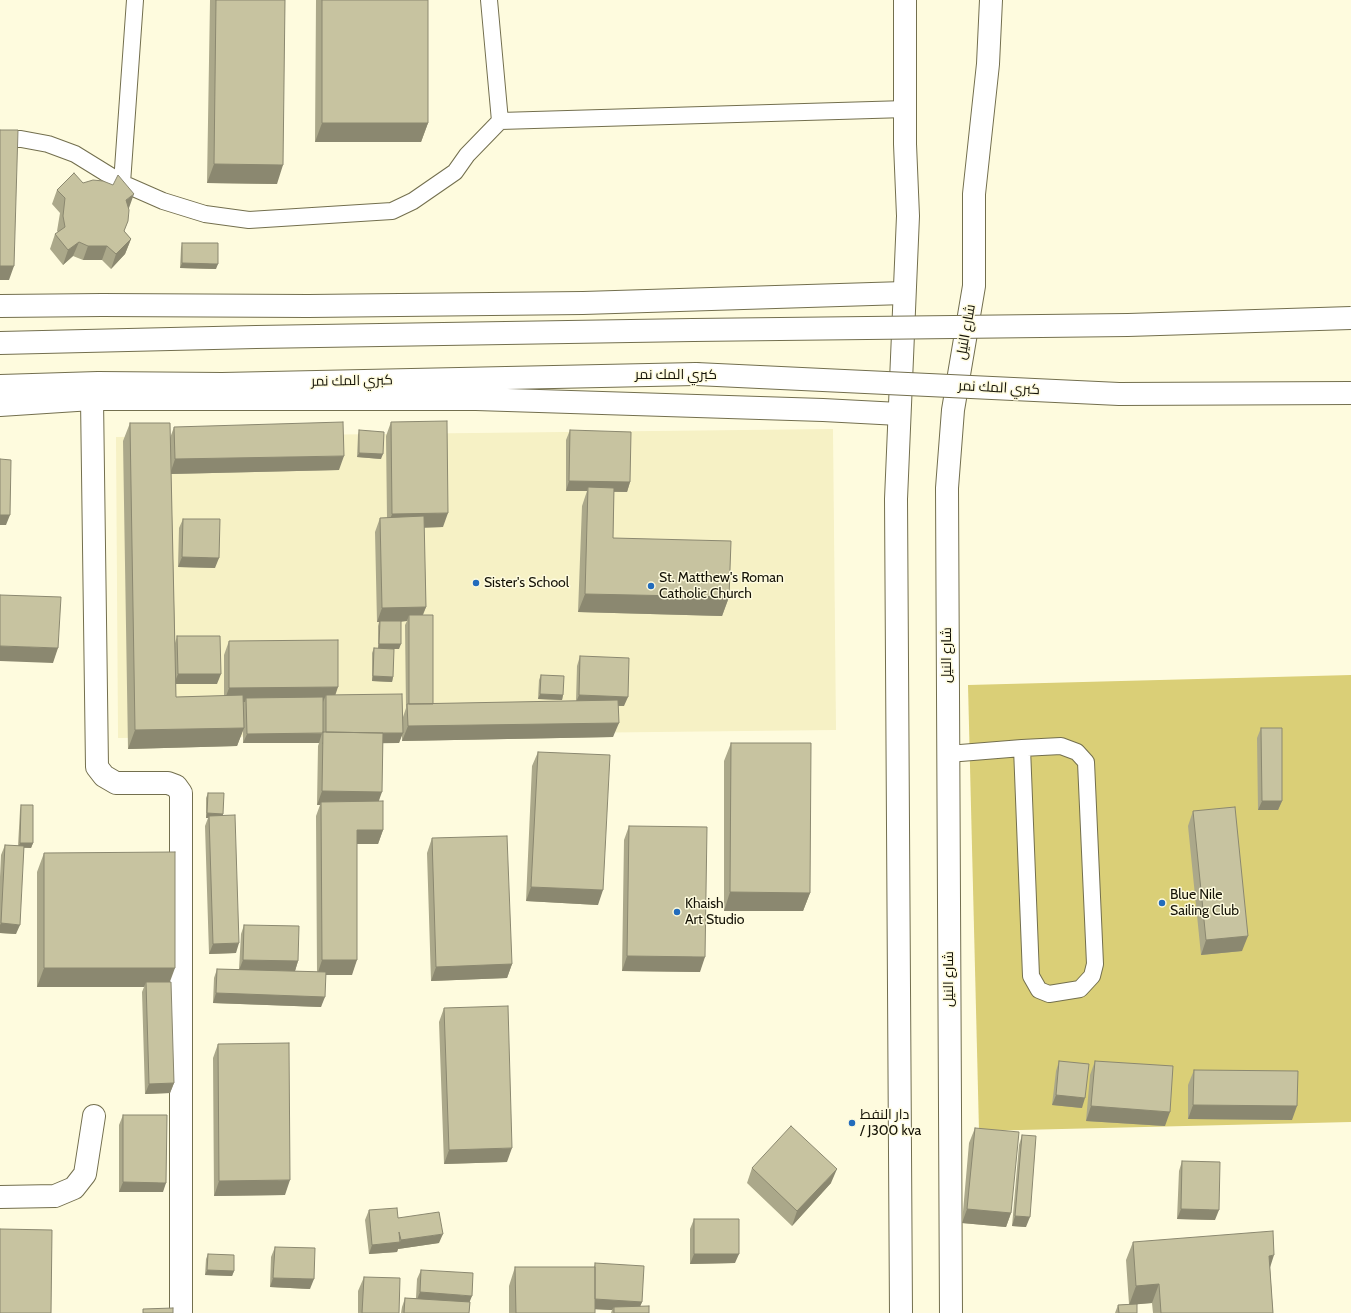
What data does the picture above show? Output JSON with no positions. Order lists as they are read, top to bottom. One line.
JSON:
{"streets":{"main road":["شارع النيل","كبري المك نمر"]},"places":["Sister's School","St. Matthew's Roman Catholic Church","Blue Nile Sailing Club","Khaish Art Studio","دار النفط / J300 kva"]}
